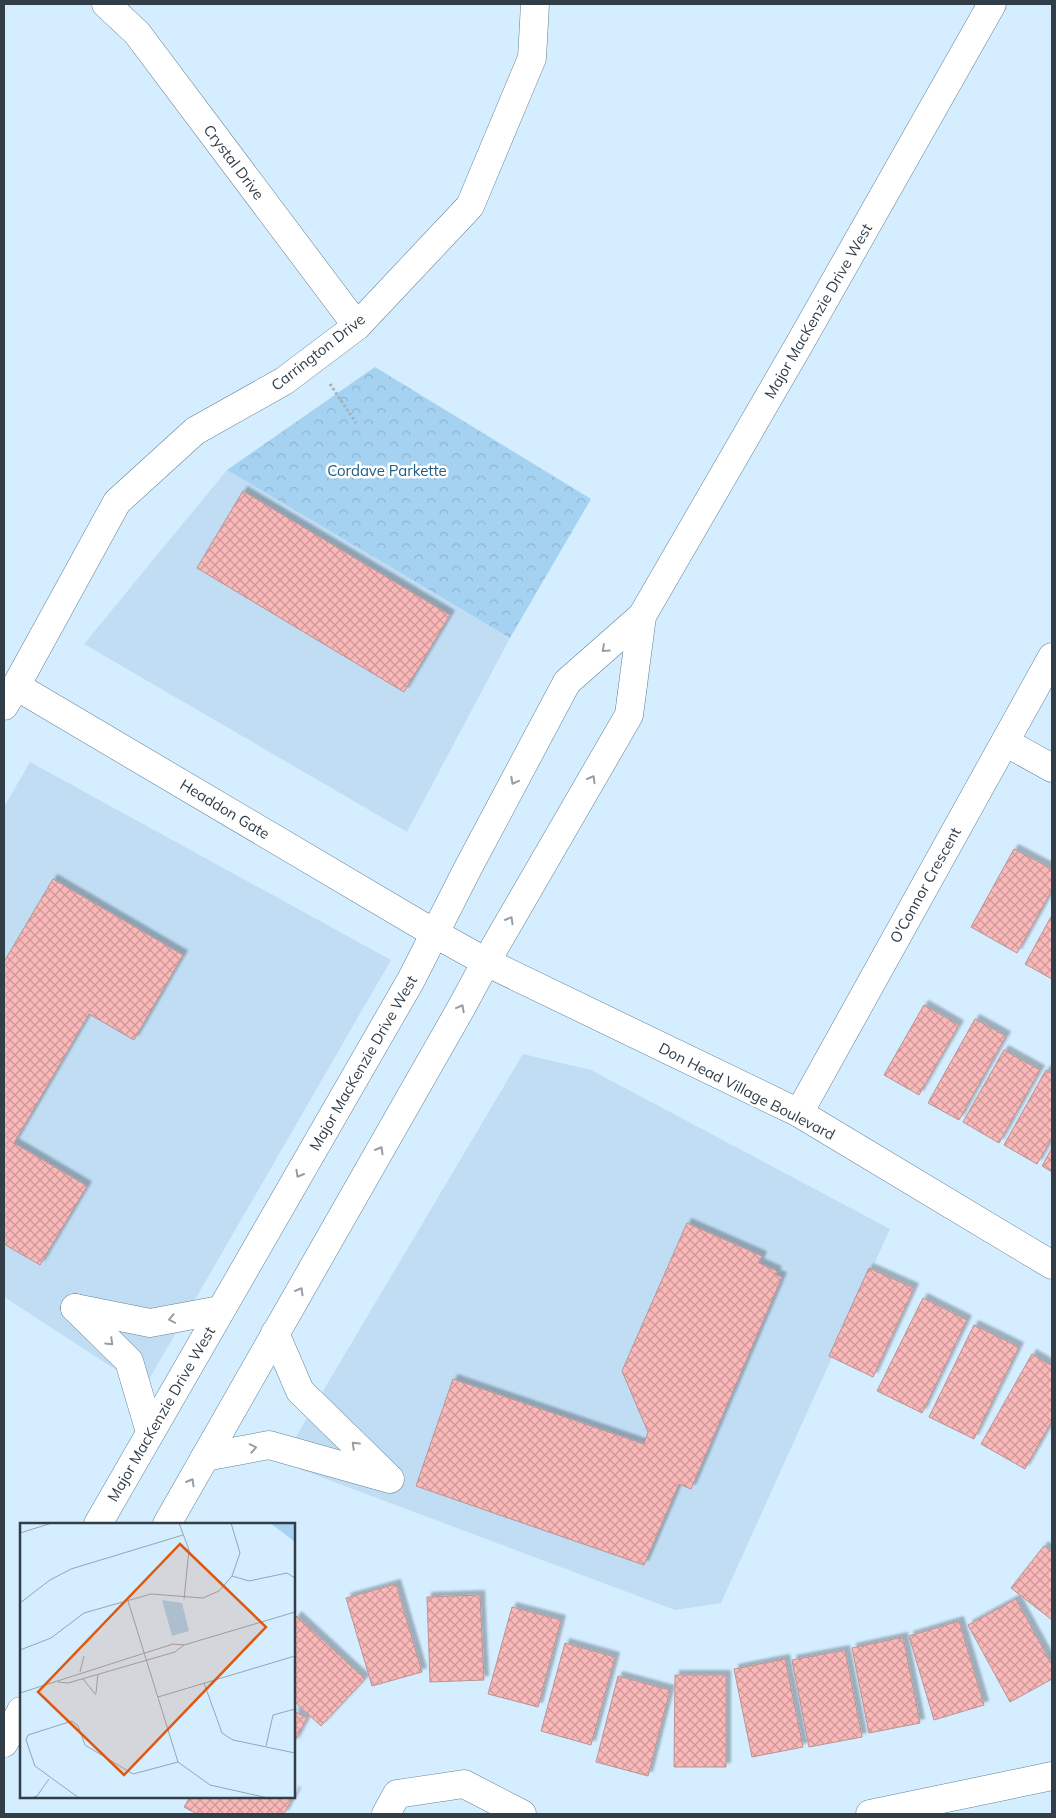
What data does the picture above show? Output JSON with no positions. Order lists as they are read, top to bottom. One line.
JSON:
{"streets":{"street":["Crystal Drive","Major MacKenzie Drive West","Carrington Drive","Headdon Gate","O'Connor Crescent","Don Head Village Boulevard"]},"crossings":[["Crystal Drive","Carrington Drive"],["Major MacKenzie Drive West","Headdon Gate"],["Major MacKenzie Drive West","Don Head Village Boulevard"],["Carrington Drive","Headdon Gate"],["Headdon Gate","Don Head Village Boulevard"],["O'Connor Crescent","Don Head Village Boulevard"]],"parks":["Cordave Parkette"]}
